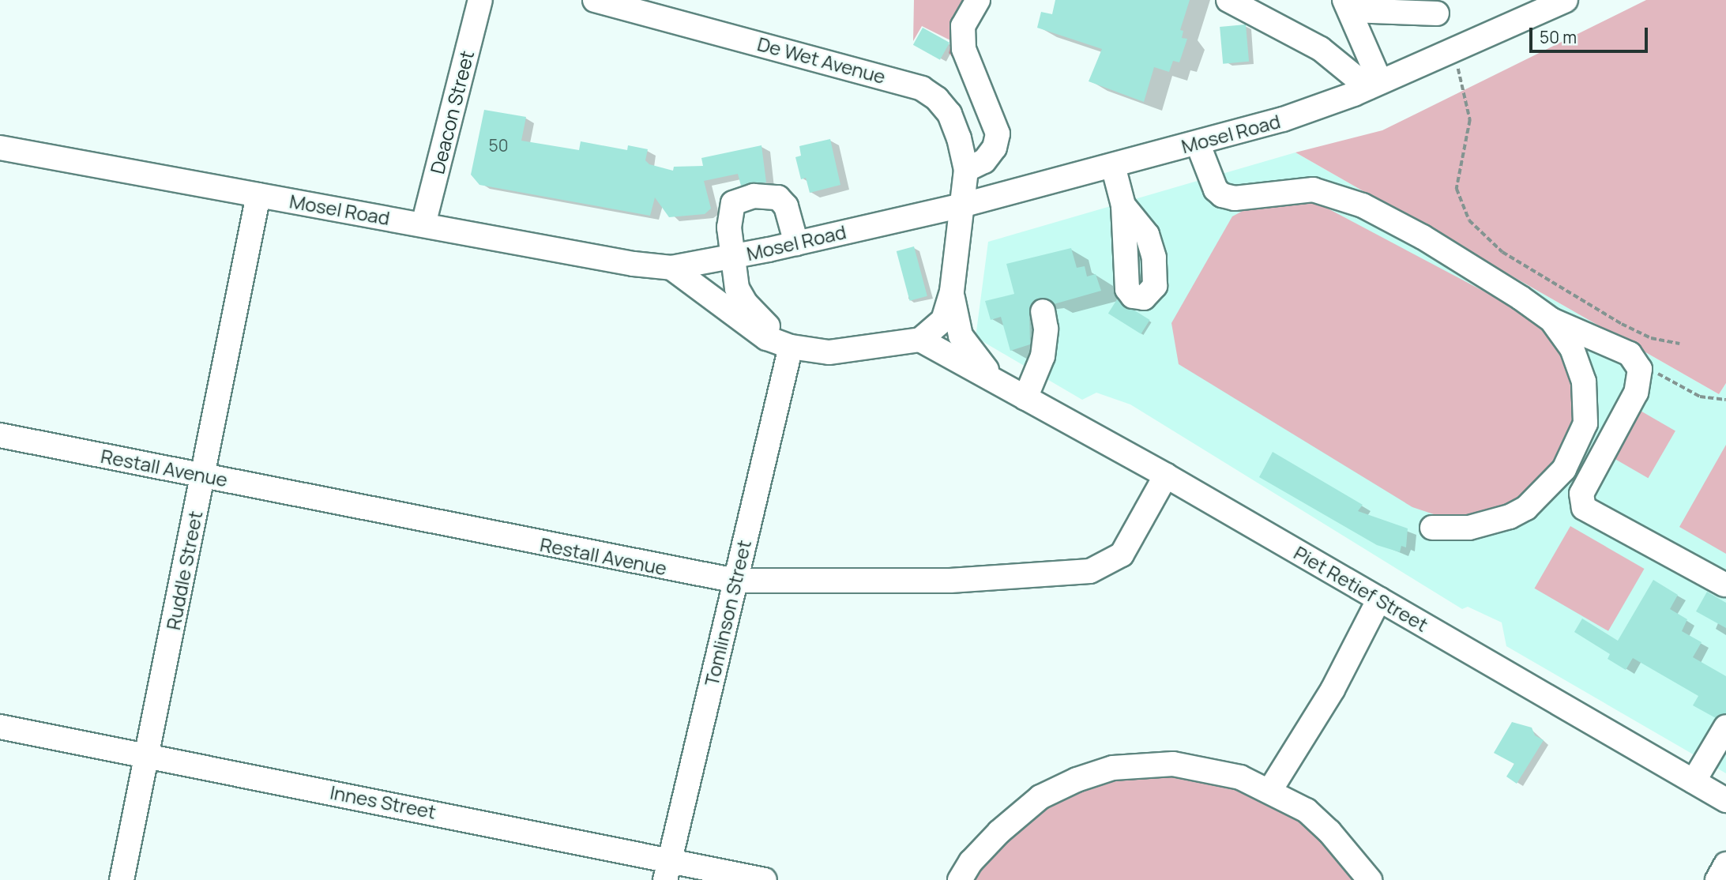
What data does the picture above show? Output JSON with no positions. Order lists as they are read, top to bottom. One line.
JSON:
{"streets":{"street":["De Wet Avenue","Deacon Street","Mosel Road","Restall Avenue","Ruddle Street","Piet Retief Street","Tomlinson Street","Innes Street"]},"crossings":[["De Wet Avenue","Mosel Road"],["De Wet Avenue","Piet Retief Street"],["Deacon Street","Mosel Road"],["Mosel Road","Ruddle Street"],["Mosel Road","Piet Retief Street"],["Restall Avenue","Ruddle Street"],["Restall Avenue","Piet Retief Street"],["Restall Avenue","Tomlinson Street"],["Ruddle Street","Innes Street"],["Tomlinson Street","Innes Street"]],"house_numbers":["50"],"scale_bar":"50 m"}
